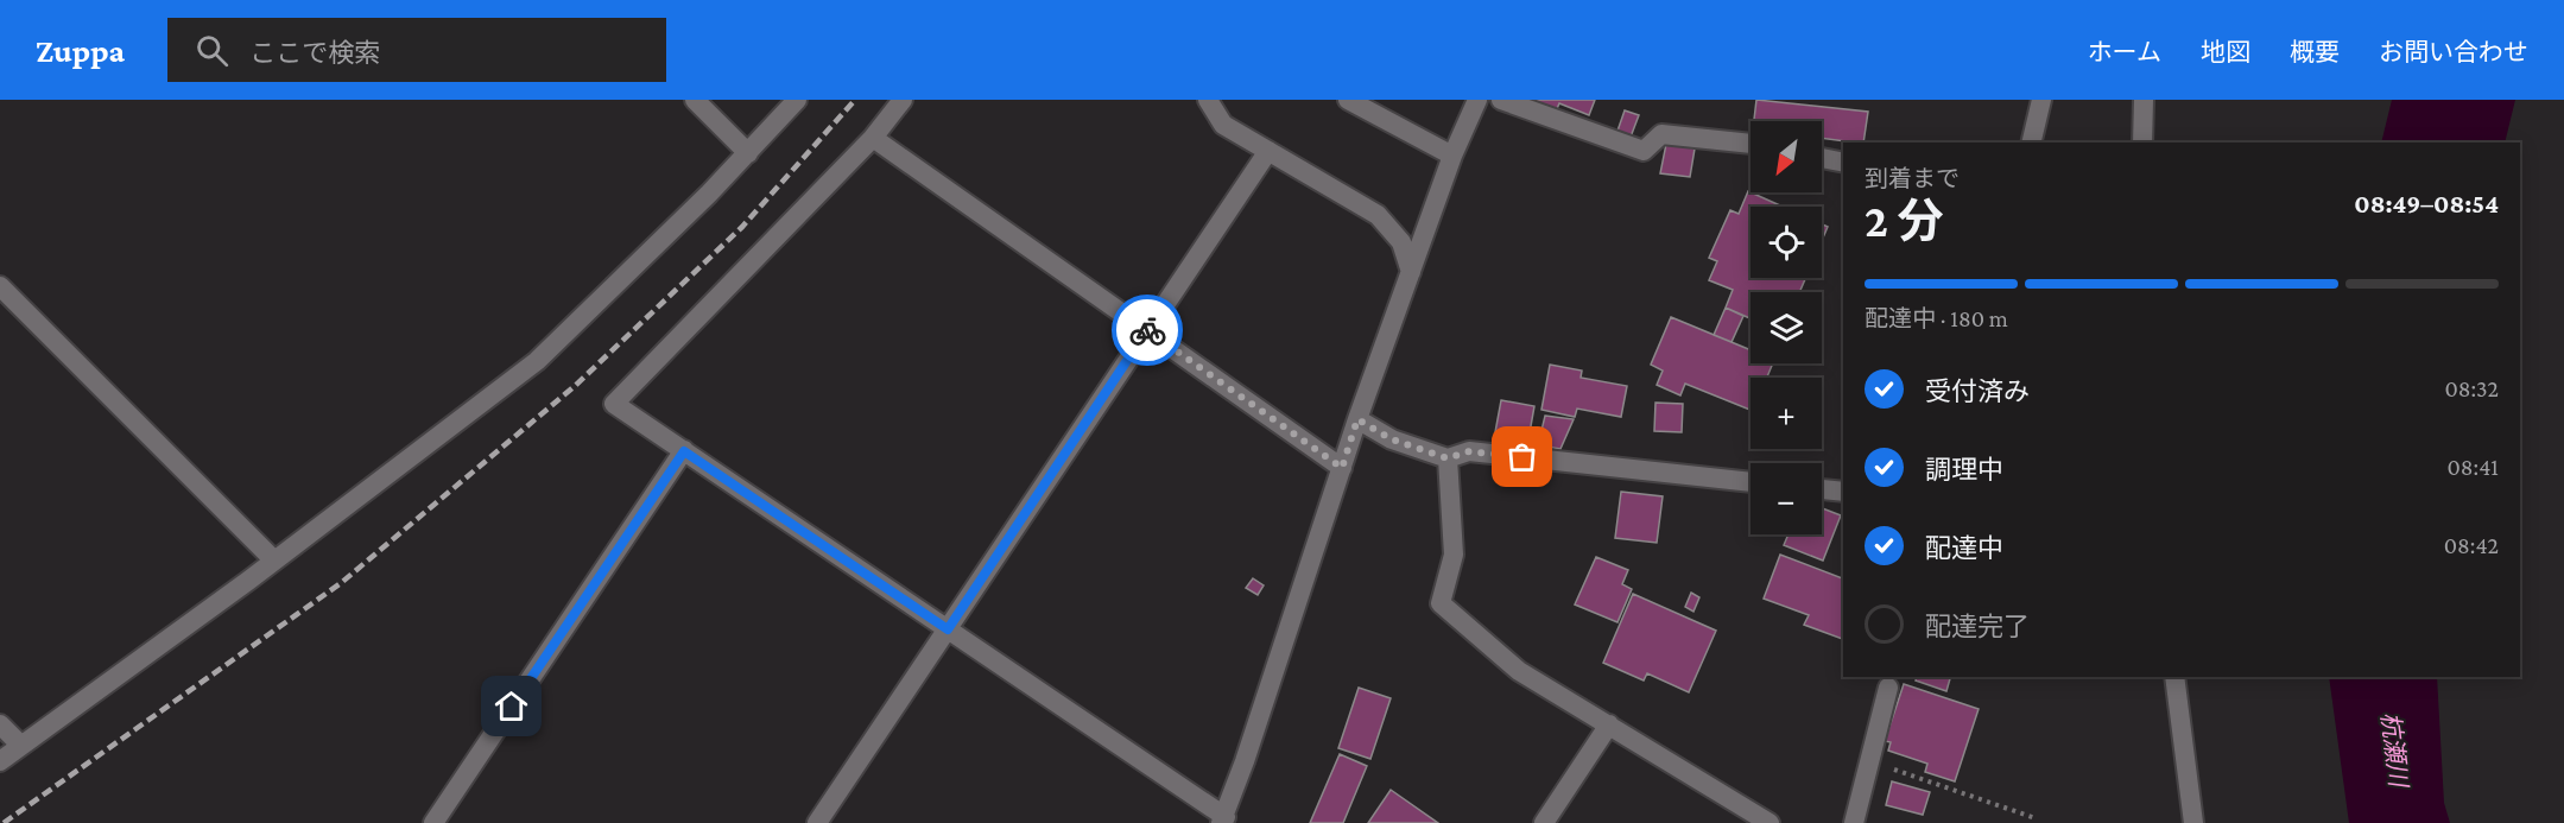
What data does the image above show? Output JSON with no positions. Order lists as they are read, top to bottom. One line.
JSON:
{"water":["杭瀬川"],"north":"bottom left","page":{"header":"Zuppa","search":"ここで検索","nav":["ホーム","地図","概要","お問い合わせ"],"map_buttons":["+","−"],"heading":["2 分","到着まで","08:49–08:54"],"bar":"配達中 · 180 m","list":[["受付済み","08:32"],["調理中","08:41"],["配達中","08:42"],"配達完了"]}}
